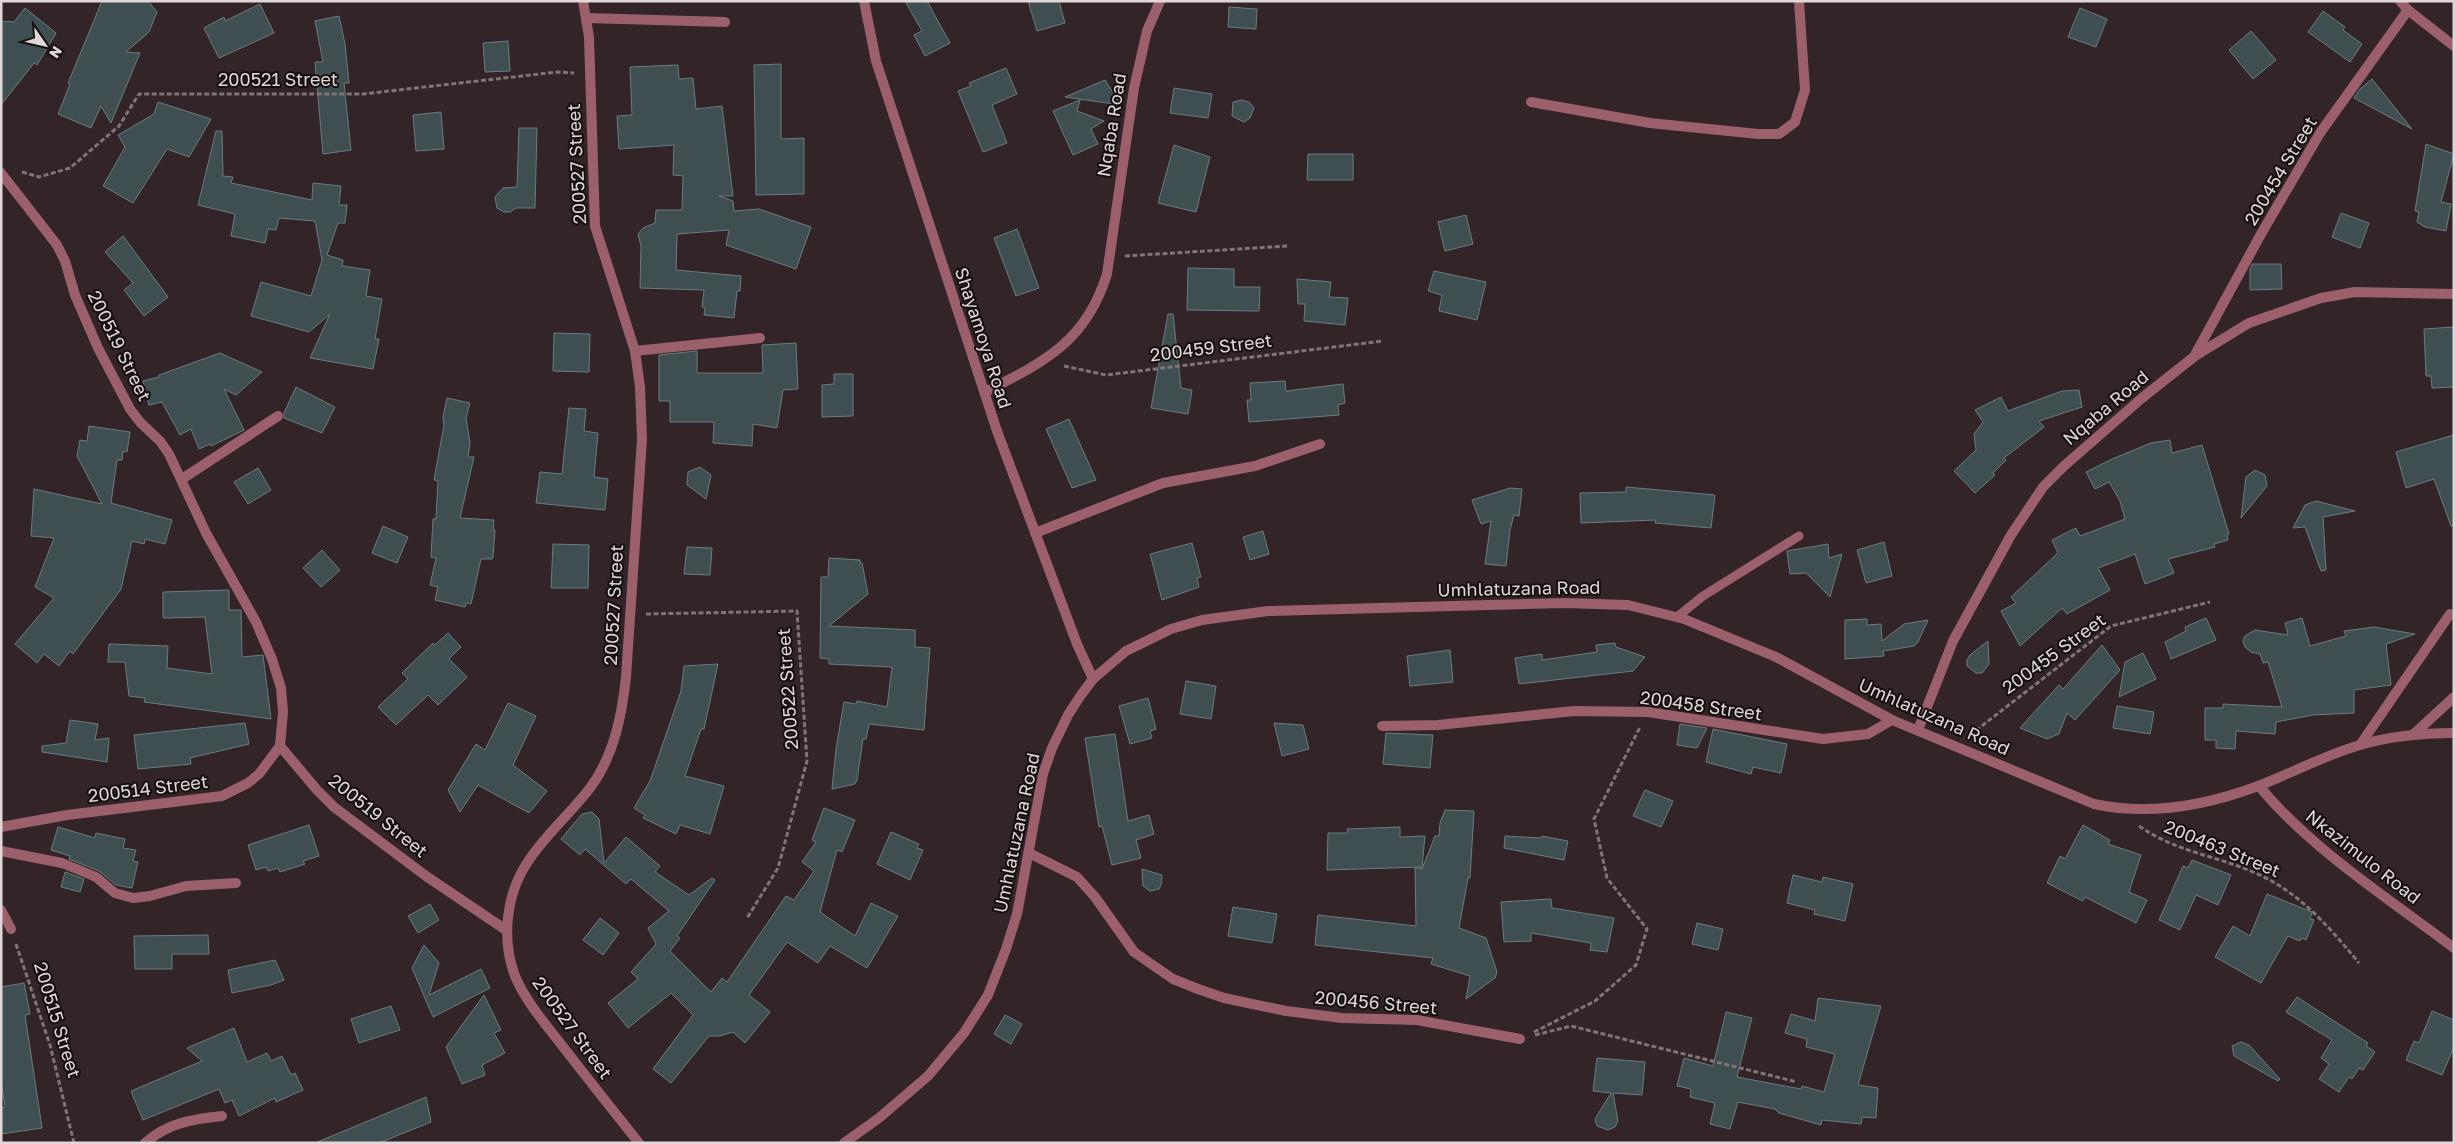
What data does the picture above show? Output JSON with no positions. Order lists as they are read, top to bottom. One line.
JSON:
{"streets":{"street":["Nqaba Road","200527 Street","200454 Street","Shayamoya Road","200519 Street","Umhlatuzana Road","200458 Street","200514 Street","Nkazimulo Road","200456 Street"],"path":["200521 Street","200459 Street","200455 Street","200522 Street","200463 Street","200515 Street"]},"crossings":[["200521 Street","200527 Street"],["Nqaba Road","200454 Street"],["Nqaba Road","Shayamoya Road"],["Nqaba Road","200459 Street"],["Nqaba Road","Umhlatuzana Road"],["200527 Street","200519 Street"],["200527 Street","200522 Street"],["Shayamoya Road","Umhlatuzana Road"],["200519 Street","200514 Street"],["Umhlatuzana Road","200455 Street"],["Umhlatuzana Road","200458 Street"],["Umhlatuzana Road","200463 Street"],["Umhlatuzana Road","Nkazimulo Road"],["Umhlatuzana Road","200456 Street"]],"north":"bottom right"}
